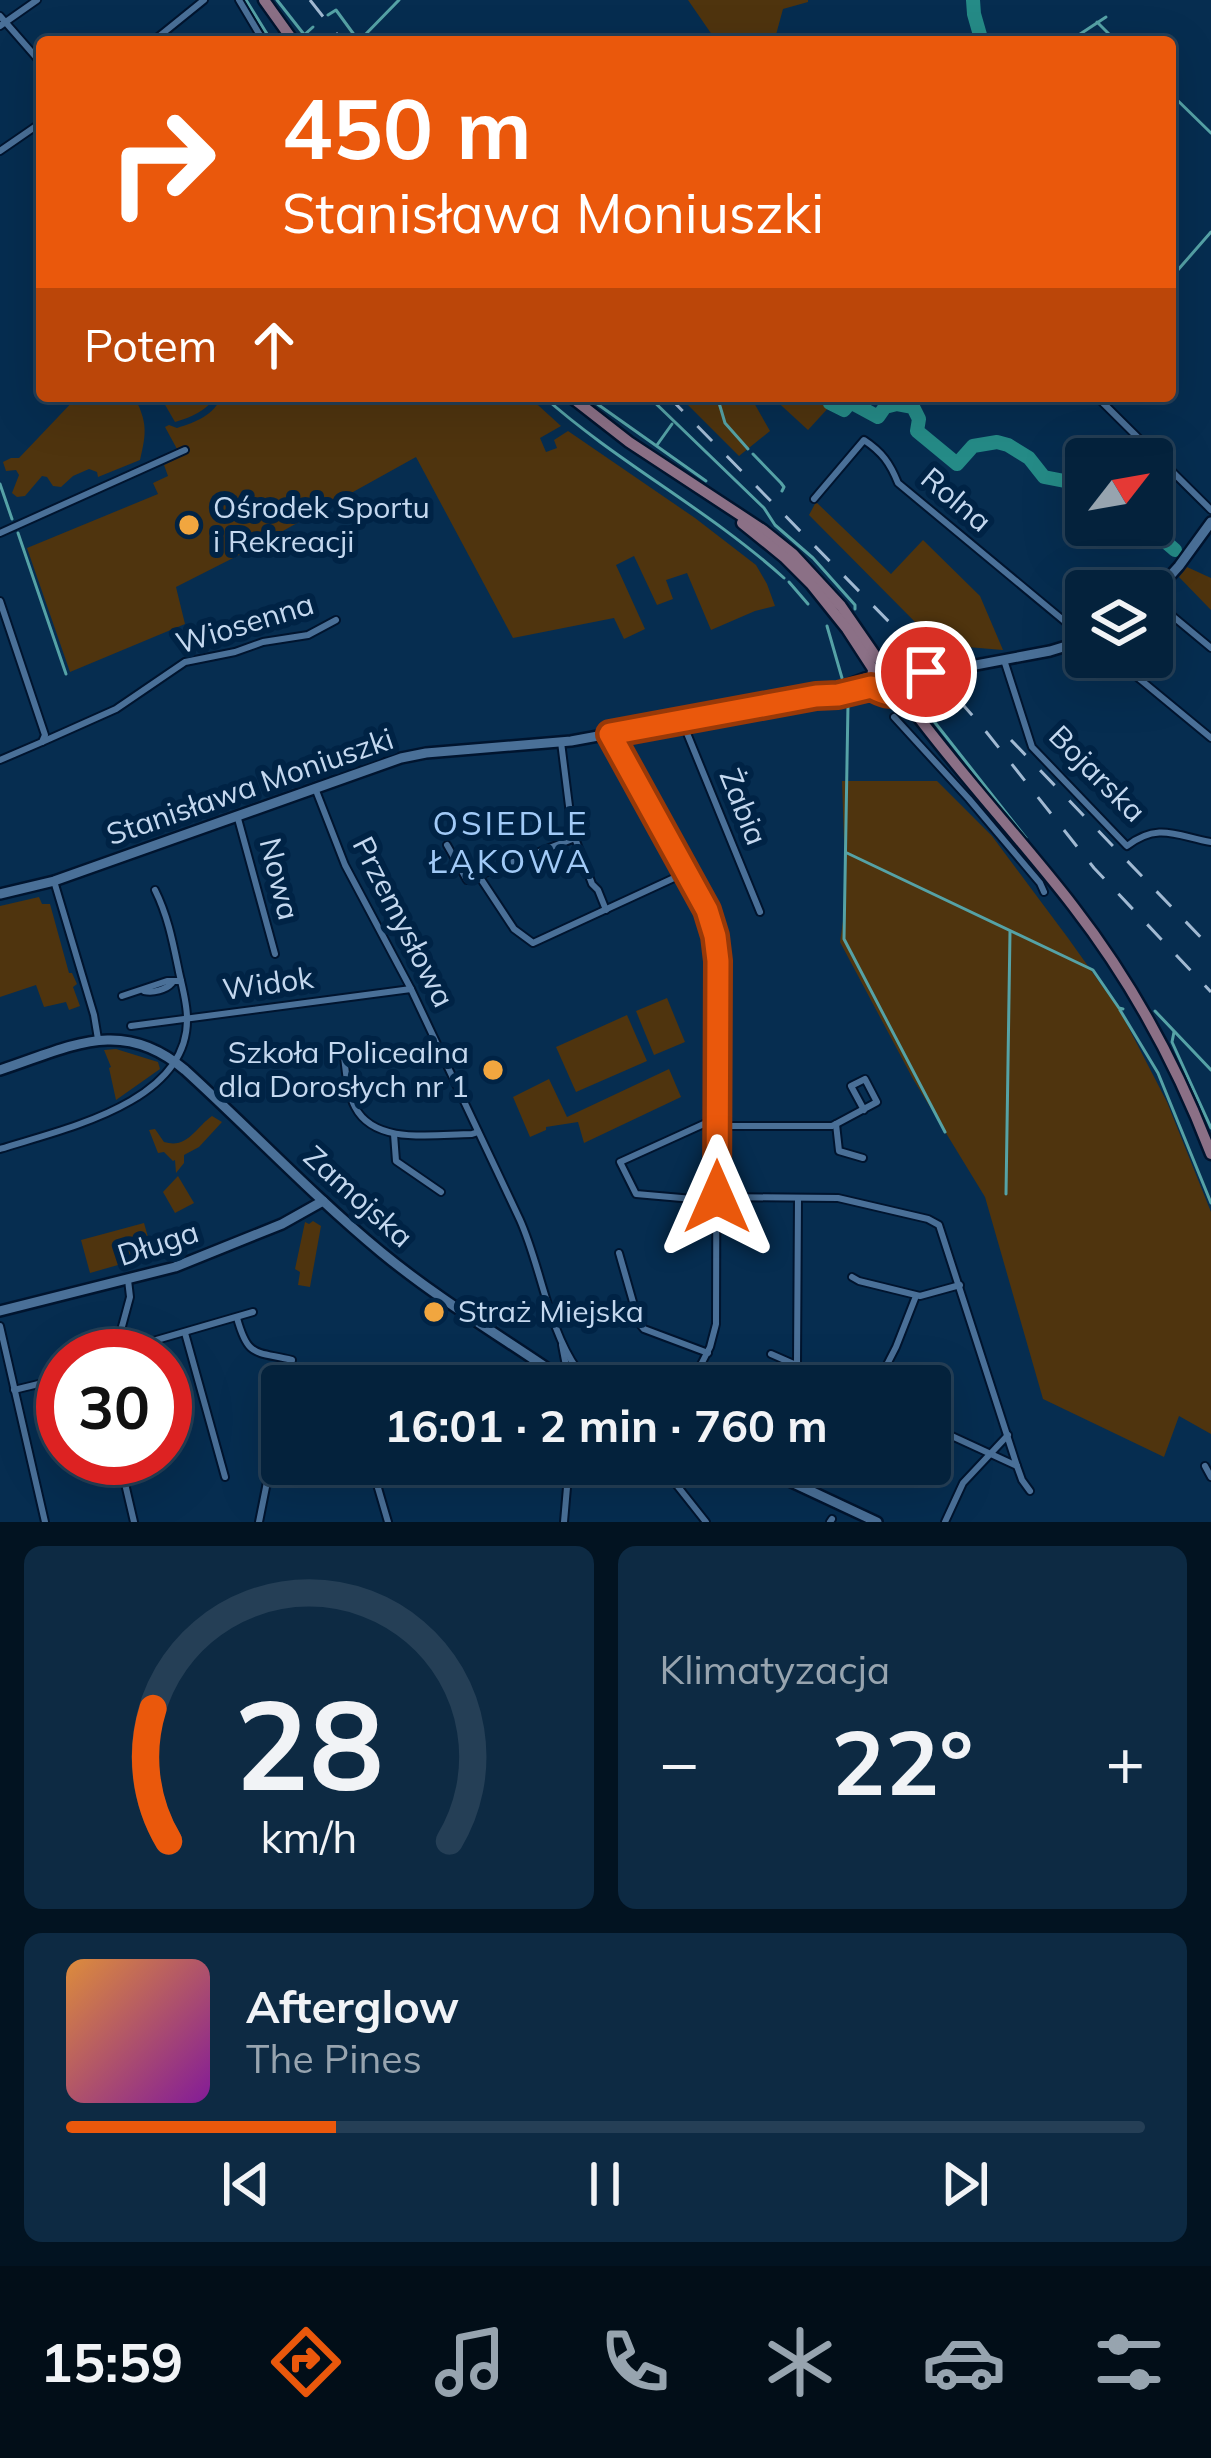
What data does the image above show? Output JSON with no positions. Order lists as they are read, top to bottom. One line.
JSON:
{"streets":{"street":["Rolna","Wiosenna","Bojarska","Stanisława Moniuszki","Żabia","Nowa","Przemysłowa","Widok","Zamojska","Długa"]},"crossings":[["Stanisława Moniuszki","Żabia"],["Stanisława Moniuszki","Nowa"],["Stanisława Moniuszki","Przemysłowa"],["Przemysłowa","Widok"],["Zamojska","Długa"]],"districts":["OSIEDLE ŁĄKOWA"],"places":["Ośrodek Sportu i Rekreacji","Szkoła Policealna dla Dorosłych nr 1","Straż Miejska"],"north":"top right","page":{"turn":["450 m","Stanisława Moniuszki"],"then":"Potem","limit":"30","trip":"16:01 · 2 min · 760 m","tile":"Klimatyzacja","heat":["−","22°","+"],"song":["Afterglow","The Pines"],"tabs":"15:59","gauge":["28","km/h"]}}
